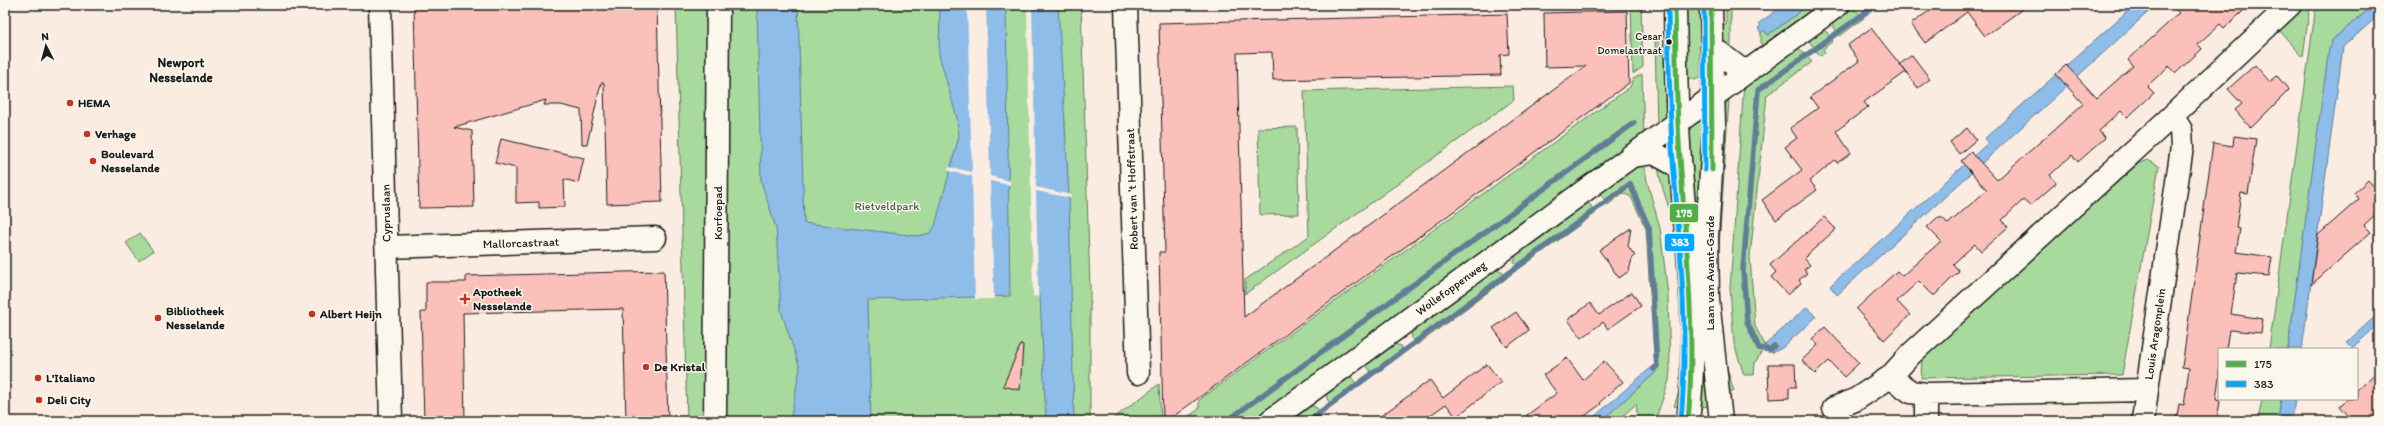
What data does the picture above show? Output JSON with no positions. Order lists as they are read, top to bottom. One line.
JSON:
{"streets":{"street":["Robert van 't Hoffstraat","Cypruslaan","Korfoepad","Mallorcastraat","Laan van Avant-Garde","Wollefoppenweg","Louis Aragonplein"]},"crossings":[["Cypruslaan","Mallorcastraat"],["Laan van Avant-Garde","Wollefoppenweg"]],"districts":["Newport Nesselande"],"parks":["Rietveldpark"],"places":{"other":["Cesar Domelastraat","HEMA","Verhage","Boulevard Nesselande","Albert Heijn","Bibliotheek Nesselande","De Kristal","L'Italiano","Deli City"],"health":["Apotheek Nesselande"]},"lines":["transit line 175","transit line 383"],"legend":["175","383"],"north":"top"}
